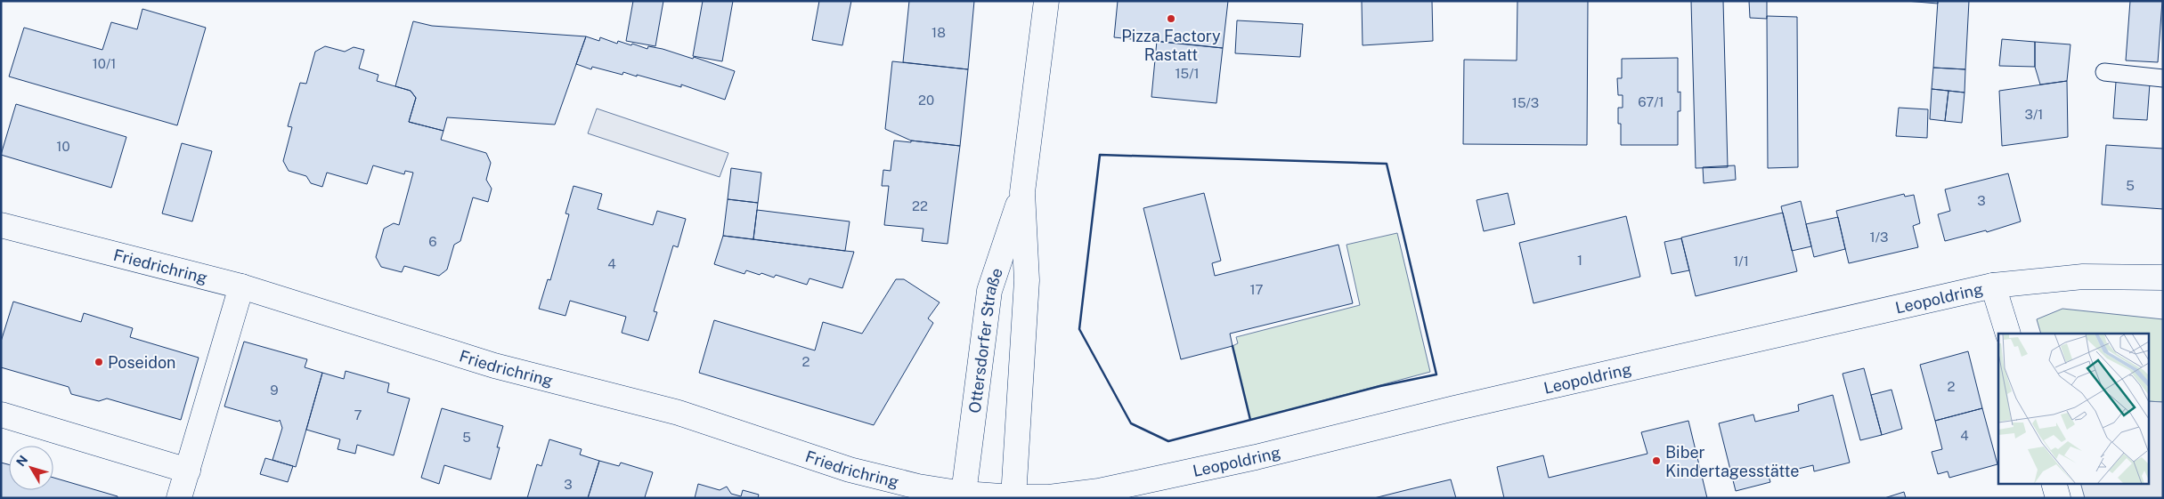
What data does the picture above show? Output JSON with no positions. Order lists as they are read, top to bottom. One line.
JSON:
{"streets":{"main road":["Friedrichring","Leopoldring","Ottersdorfer Straße"]},"crossings":[["Friedrichring","Leopoldring"],["Friedrichring","Ottersdorfer Straße"],["Leopoldring","Ottersdorfer Straße"]],"places":["Pizza Factory Rastatt","Poseidon","Biber Kindertagesstätte"],"house_numbers":["18","10/1","15/1","20","67/1","15/3","3/1","10","5","3","22","1/3","6","1","1/1","4","17","2","2","9","7","4","5","3"],"north":"top left"}
